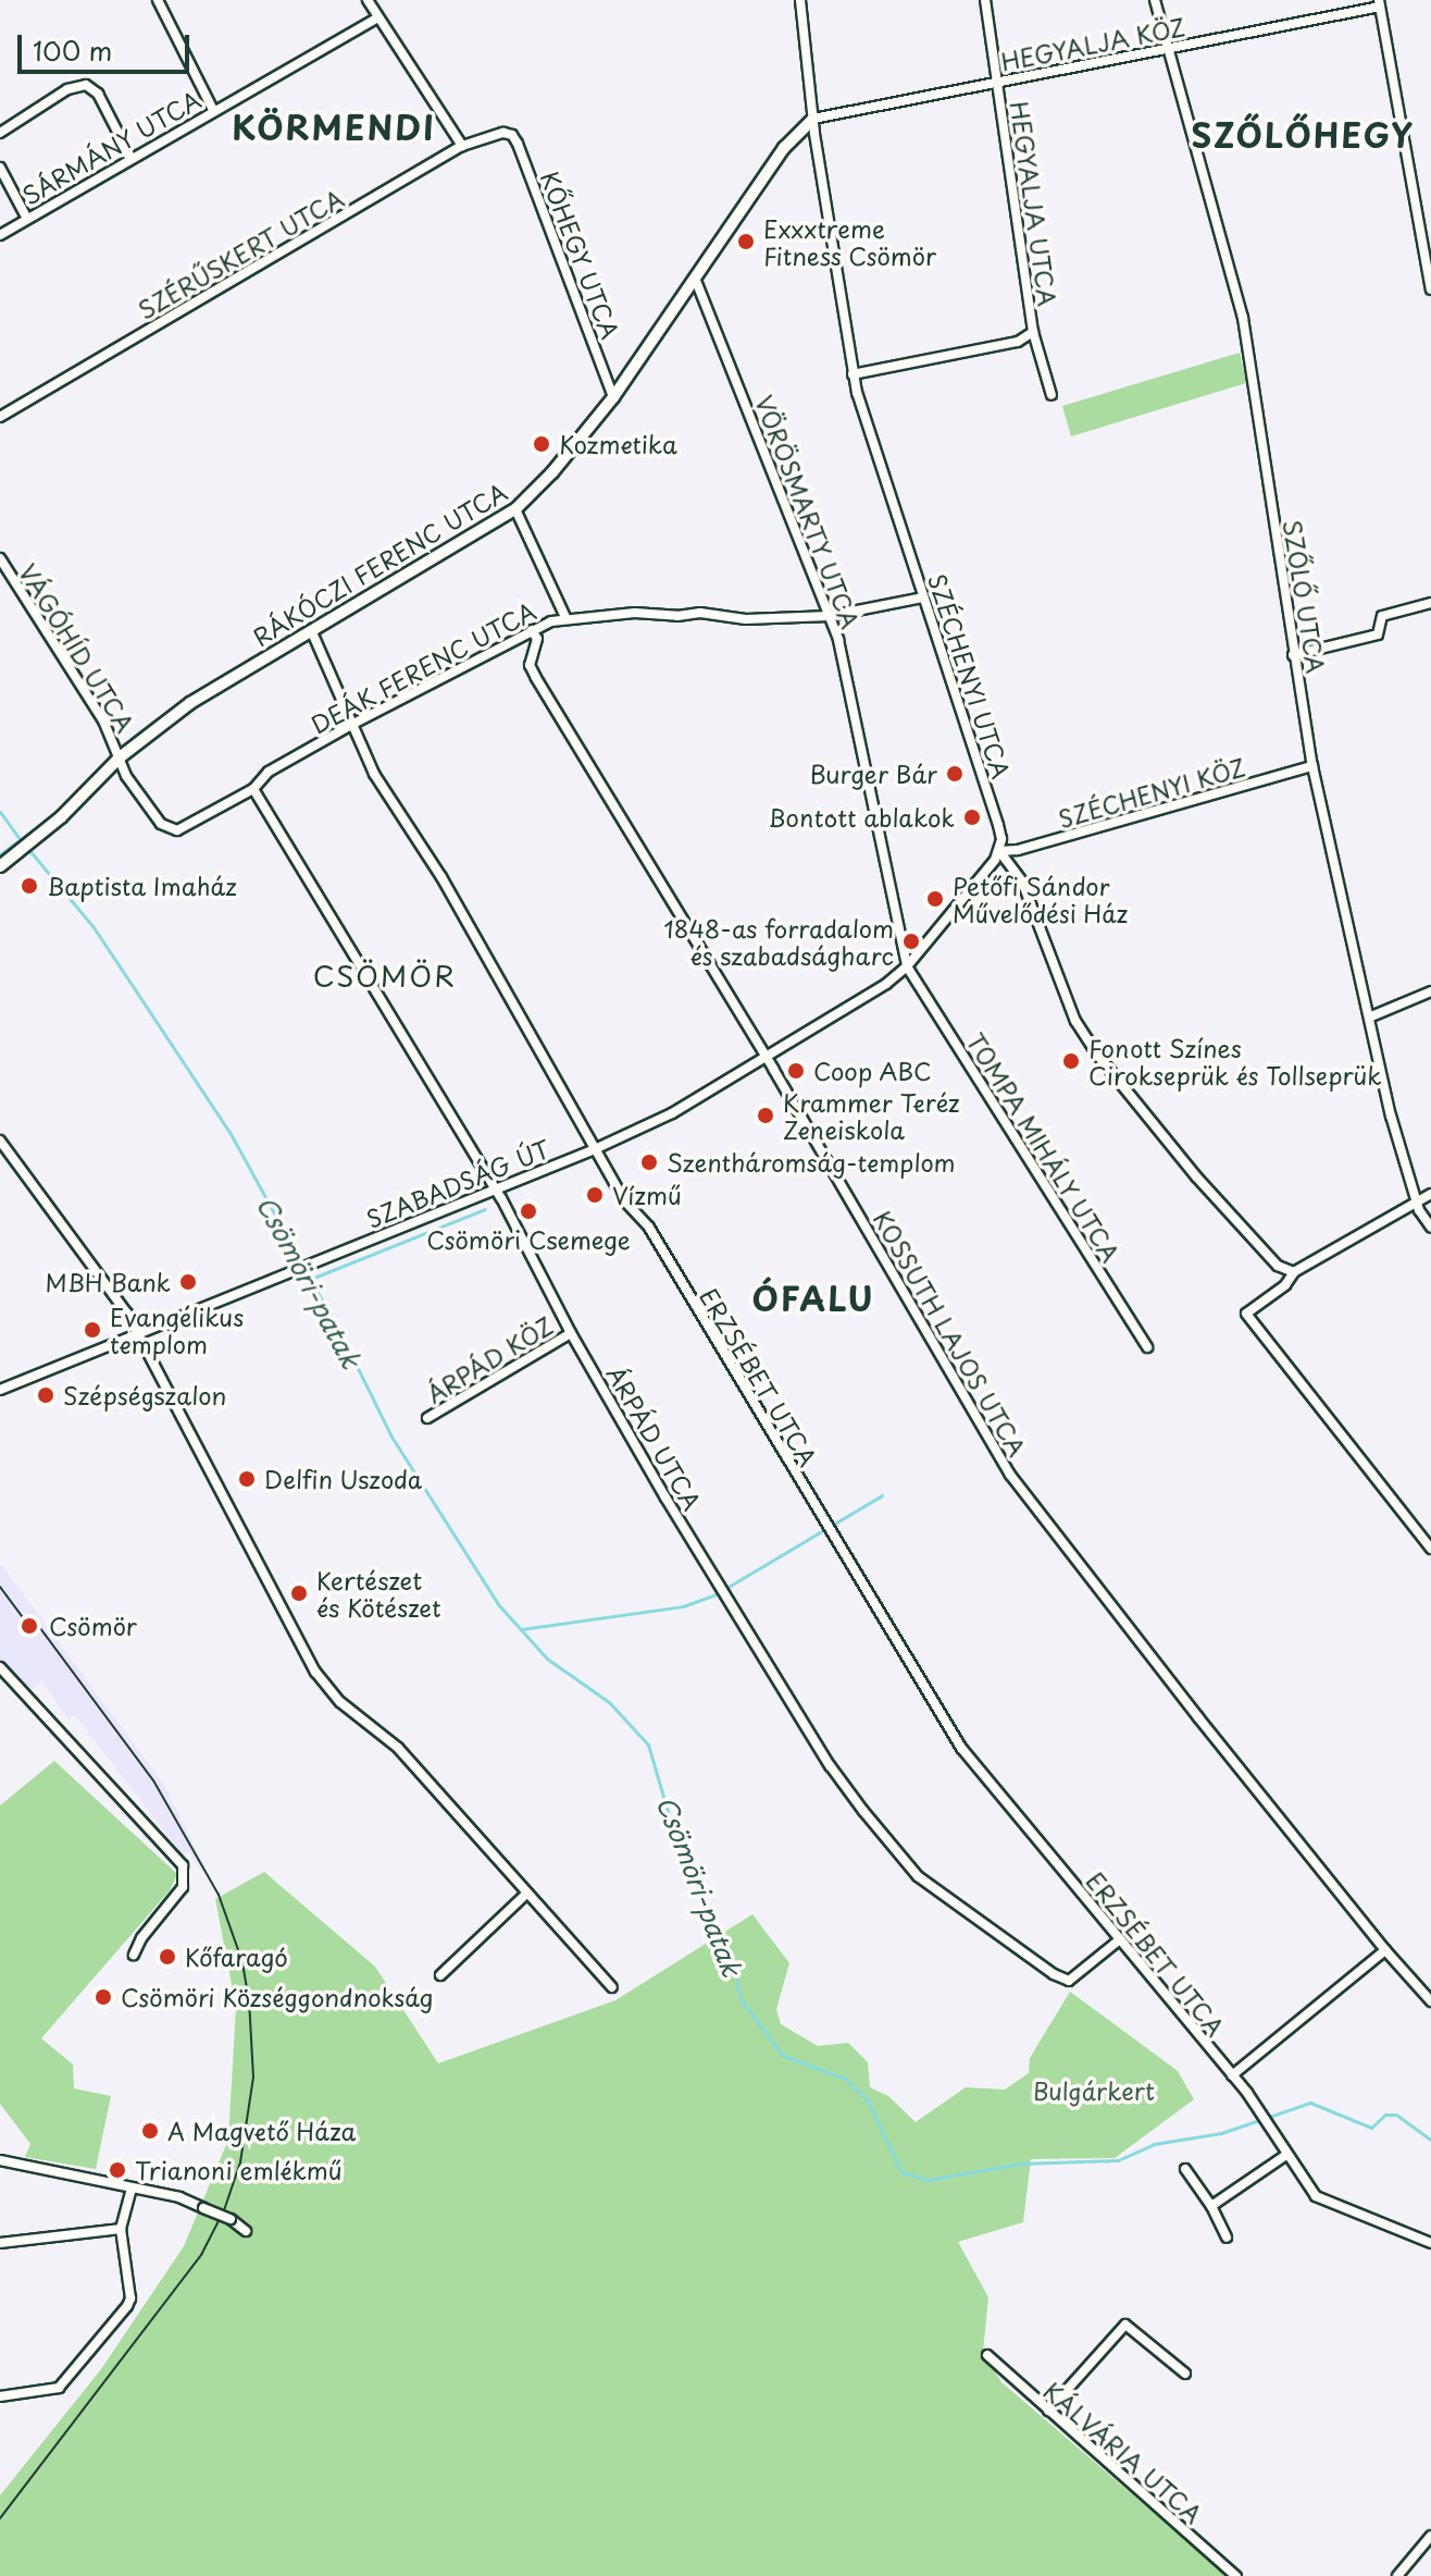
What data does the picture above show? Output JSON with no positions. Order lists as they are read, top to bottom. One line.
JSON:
{"streets":{"street":["HEGYALJA KÖZ","SÁRMÁNY UTCA","HEGYALJA UTCA","SZÉRŰSKERT UTCA","KŐHEGY UTCA","VÖRÖSMARTY UTCA","RÁKÓCZI FERENC UTCA","SZŐLŐ UTCA","VÁGÓHÍD UTCA","DEÁK FERENC UTCA","SZÉCHENYI UTCA","SZÉCHENYI KÖZ","TOMPA MIHÁLY UTCA","SZABADSÁG ÚT","KOSSUTH LAJOS UTCA","ÁRPÁD KÖZ","ERZSÉBET UTCA","ÁRPÁD UTCA","KÁLVÁRIA UTCA"]},"crossings":[["HEGYALJA KÖZ","HEGYALJA UTCA"],["HEGYALJA KÖZ","RÁKÓCZI FERENC UTCA"],["HEGYALJA KÖZ","SZŐLŐ UTCA"],["HEGYALJA KÖZ","SZÉCHENYI UTCA"],["HEGYALJA UTCA","SZÉCHENYI UTCA"],["SZÉRŰSKERT UTCA","KŐHEGY UTCA"],["KŐHEGY UTCA","RÁKÓCZI FERENC UTCA"],["VÖRÖSMARTY UTCA","RÁKÓCZI FERENC UTCA"],["VÖRÖSMARTY UTCA","DEÁK FERENC UTCA"],["VÖRÖSMARTY UTCA","TOMPA MIHÁLY UTCA"],["VÖRÖSMARTY UTCA","SZABADSÁG ÚT"],["RÁKÓCZI FERENC UTCA","VÁGÓHÍD UTCA"],["RÁKÓCZI FERENC UTCA","SZÉCHENYI UTCA"],["RÁKÓCZI FERENC UTCA","ERZSÉBET UTCA"],["SZŐLŐ UTCA","SZÉCHENYI KÖZ"],["VÁGÓHÍD UTCA","DEÁK FERENC UTCA"],["DEÁK FERENC UTCA","SZÉCHENYI UTCA"],["DEÁK FERENC UTCA","KOSSUTH LAJOS UTCA"],["DEÁK FERENC UTCA","ERZSÉBET UTCA"],["DEÁK FERENC UTCA","ÁRPÁD UTCA"],["SZÉCHENYI UTCA","SZÉCHENYI KÖZ"],["SZÉCHENYI UTCA","SZABADSÁG ÚT"],["SZÉCHENYI KÖZ","SZABADSÁG ÚT"],["TOMPA MIHÁLY UTCA","SZABADSÁG ÚT"],["SZABADSÁG ÚT","KOSSUTH LAJOS UTCA"],["SZABADSÁG ÚT","ERZSÉBET UTCA"],["SZABADSÁG ÚT","ÁRPÁD UTCA"],["ÁRPÁD KÖZ","ÁRPÁD UTCA"],["ERZSÉBET UTCA","ÁRPÁD UTCA"]],"districts":["KÖRMENDI","SZŐLŐHEGY","CSÖMÖR","ÓFALU"],"water":["Csömöri-patak"],"parks":["Bulgárkert"],"places":["Exxxtreme Fitness Csömör","Kozmetika","Burger Bár","Bontott ablakok","Baptista Imaház","Petőfi Sándor Művelődési Ház","1848-as forradalom és szabadságharc","Fonott Színes Cirokseprük és Tollseprük","Coop ABC","Krammer Teréz Zeneiskola","Szentháromság-templom","Vízmű","Csömöri Csemege","MBH Bank","Evangélikus templom","Szépségszalon","Delfin Uszoda","Kertészet és Kötészet","Csömör","Kőfaragó","Csömöri Községgondnokság","A Magvető Háza","Trianoni emlékmű"],"scale_bar":"100 m"}
